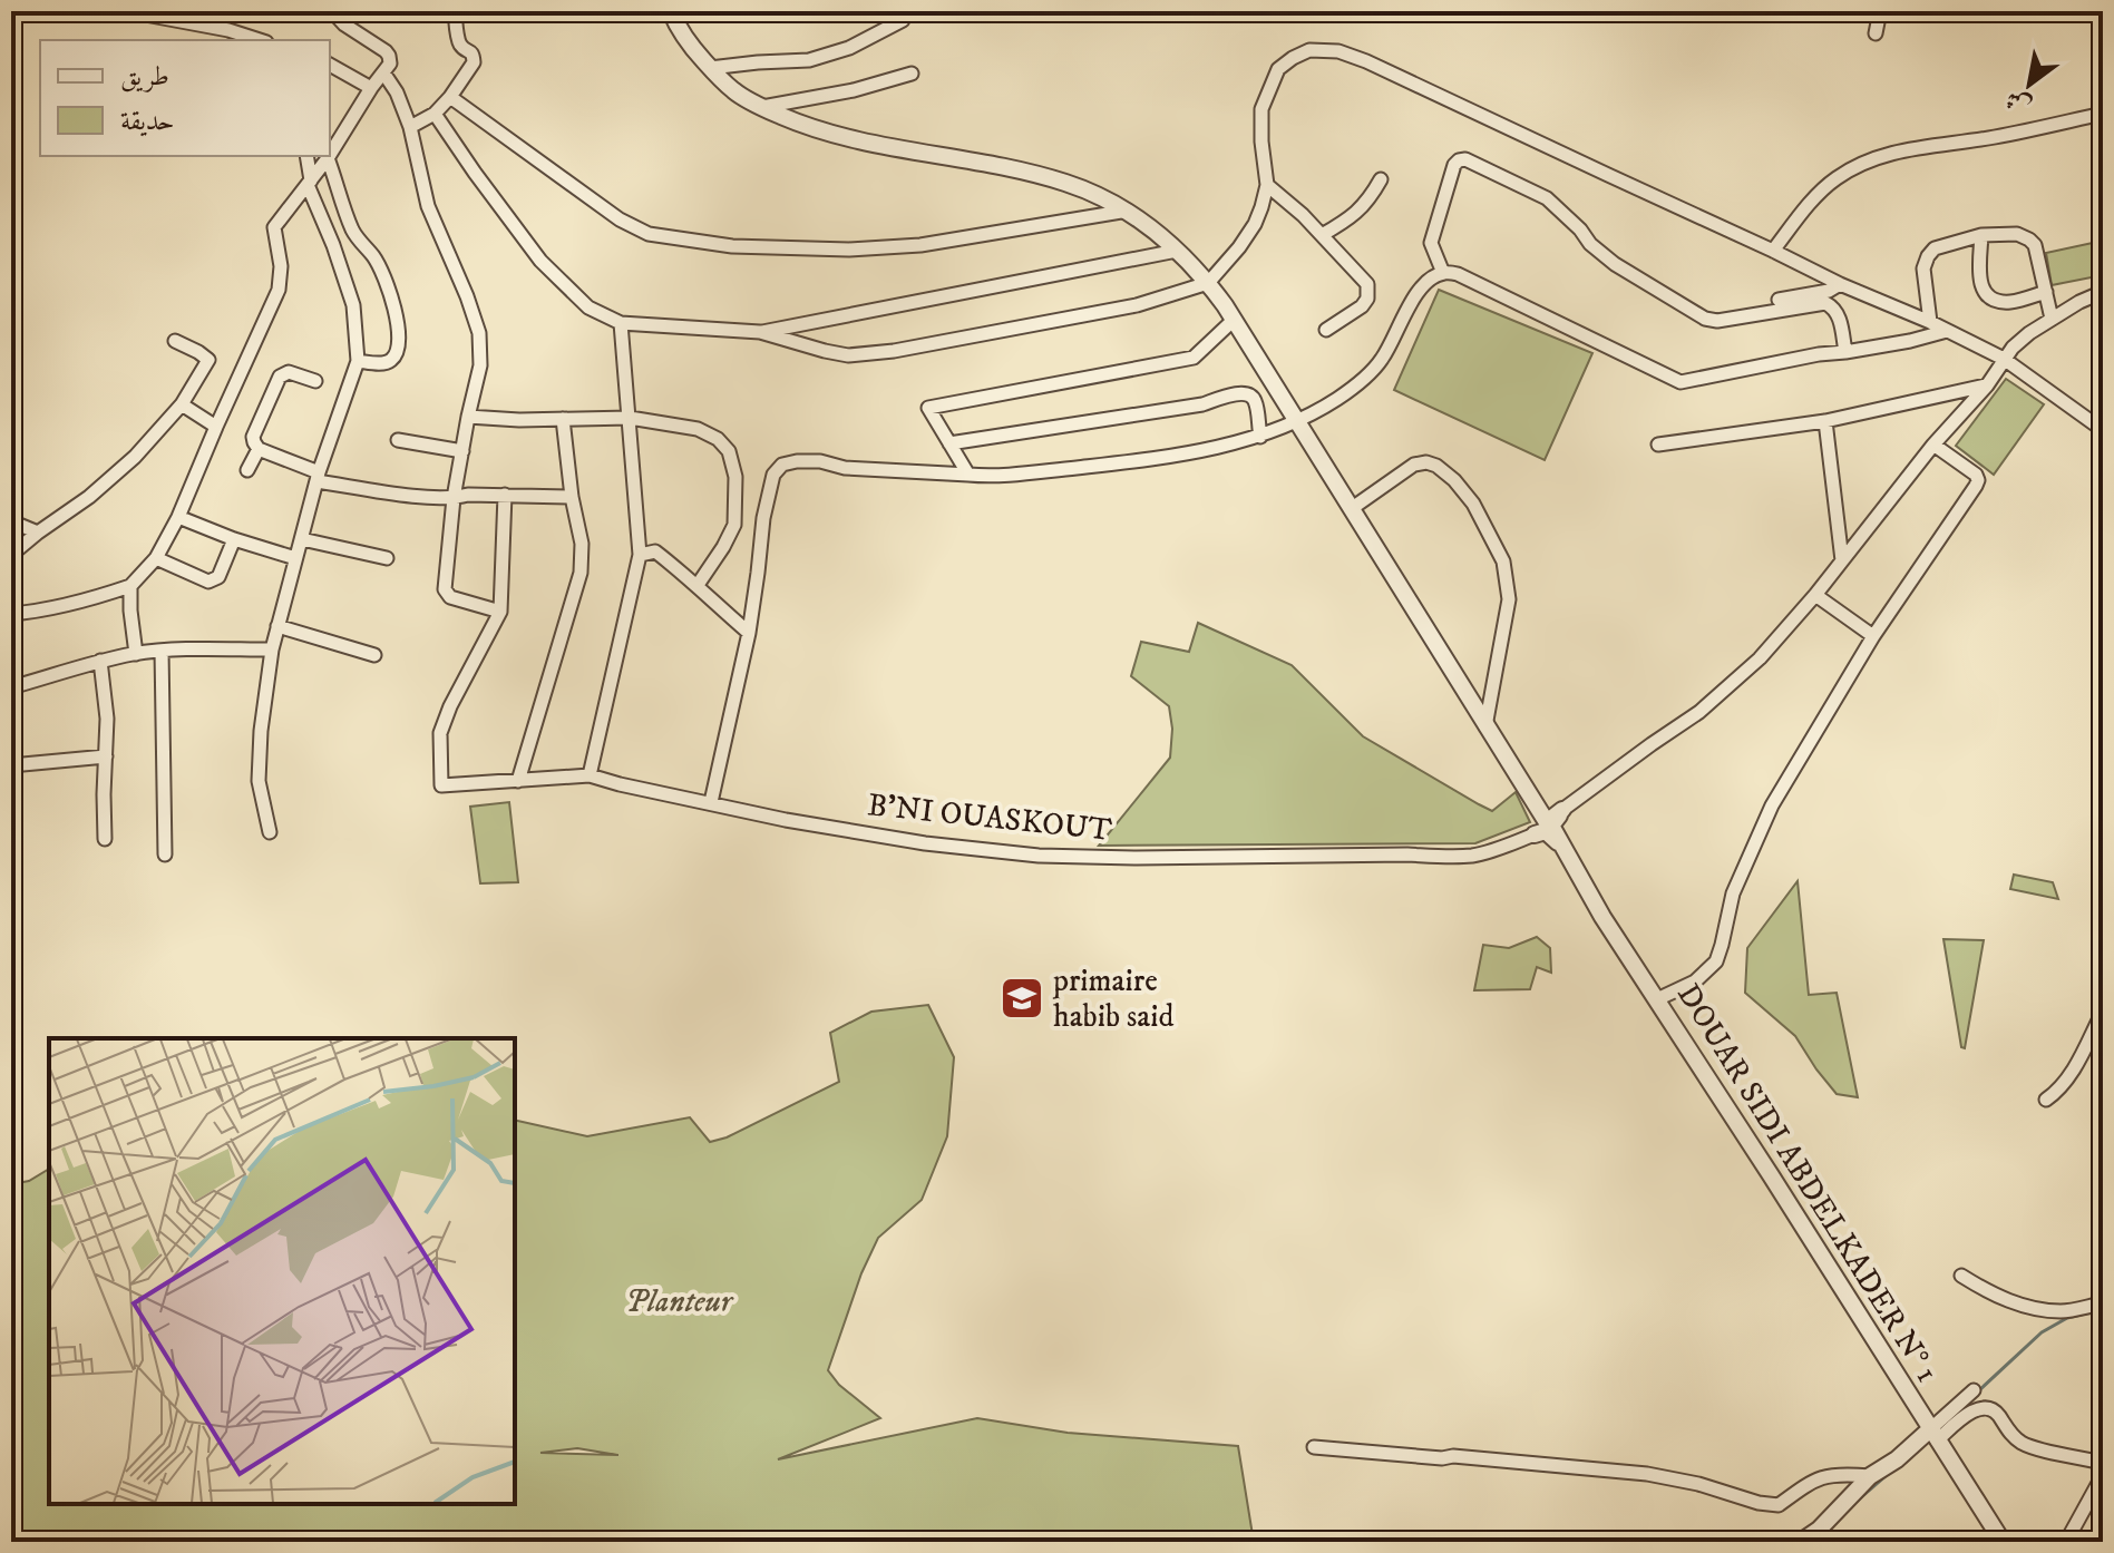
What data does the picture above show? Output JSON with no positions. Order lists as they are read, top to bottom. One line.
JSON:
{"streets":{"street":["B'NI OUASKOUT","DOUAR SIDI ABDELKADER N° 1"]},"crossings":[["B'NI OUASKOUT","DOUAR SIDI ABDELKADER N° 1"]],"parks":["Planteur"],"places":{"school or university":["primaire habib said"]},"legend":["طريق","حديقة"],"north":"bottom left"}
